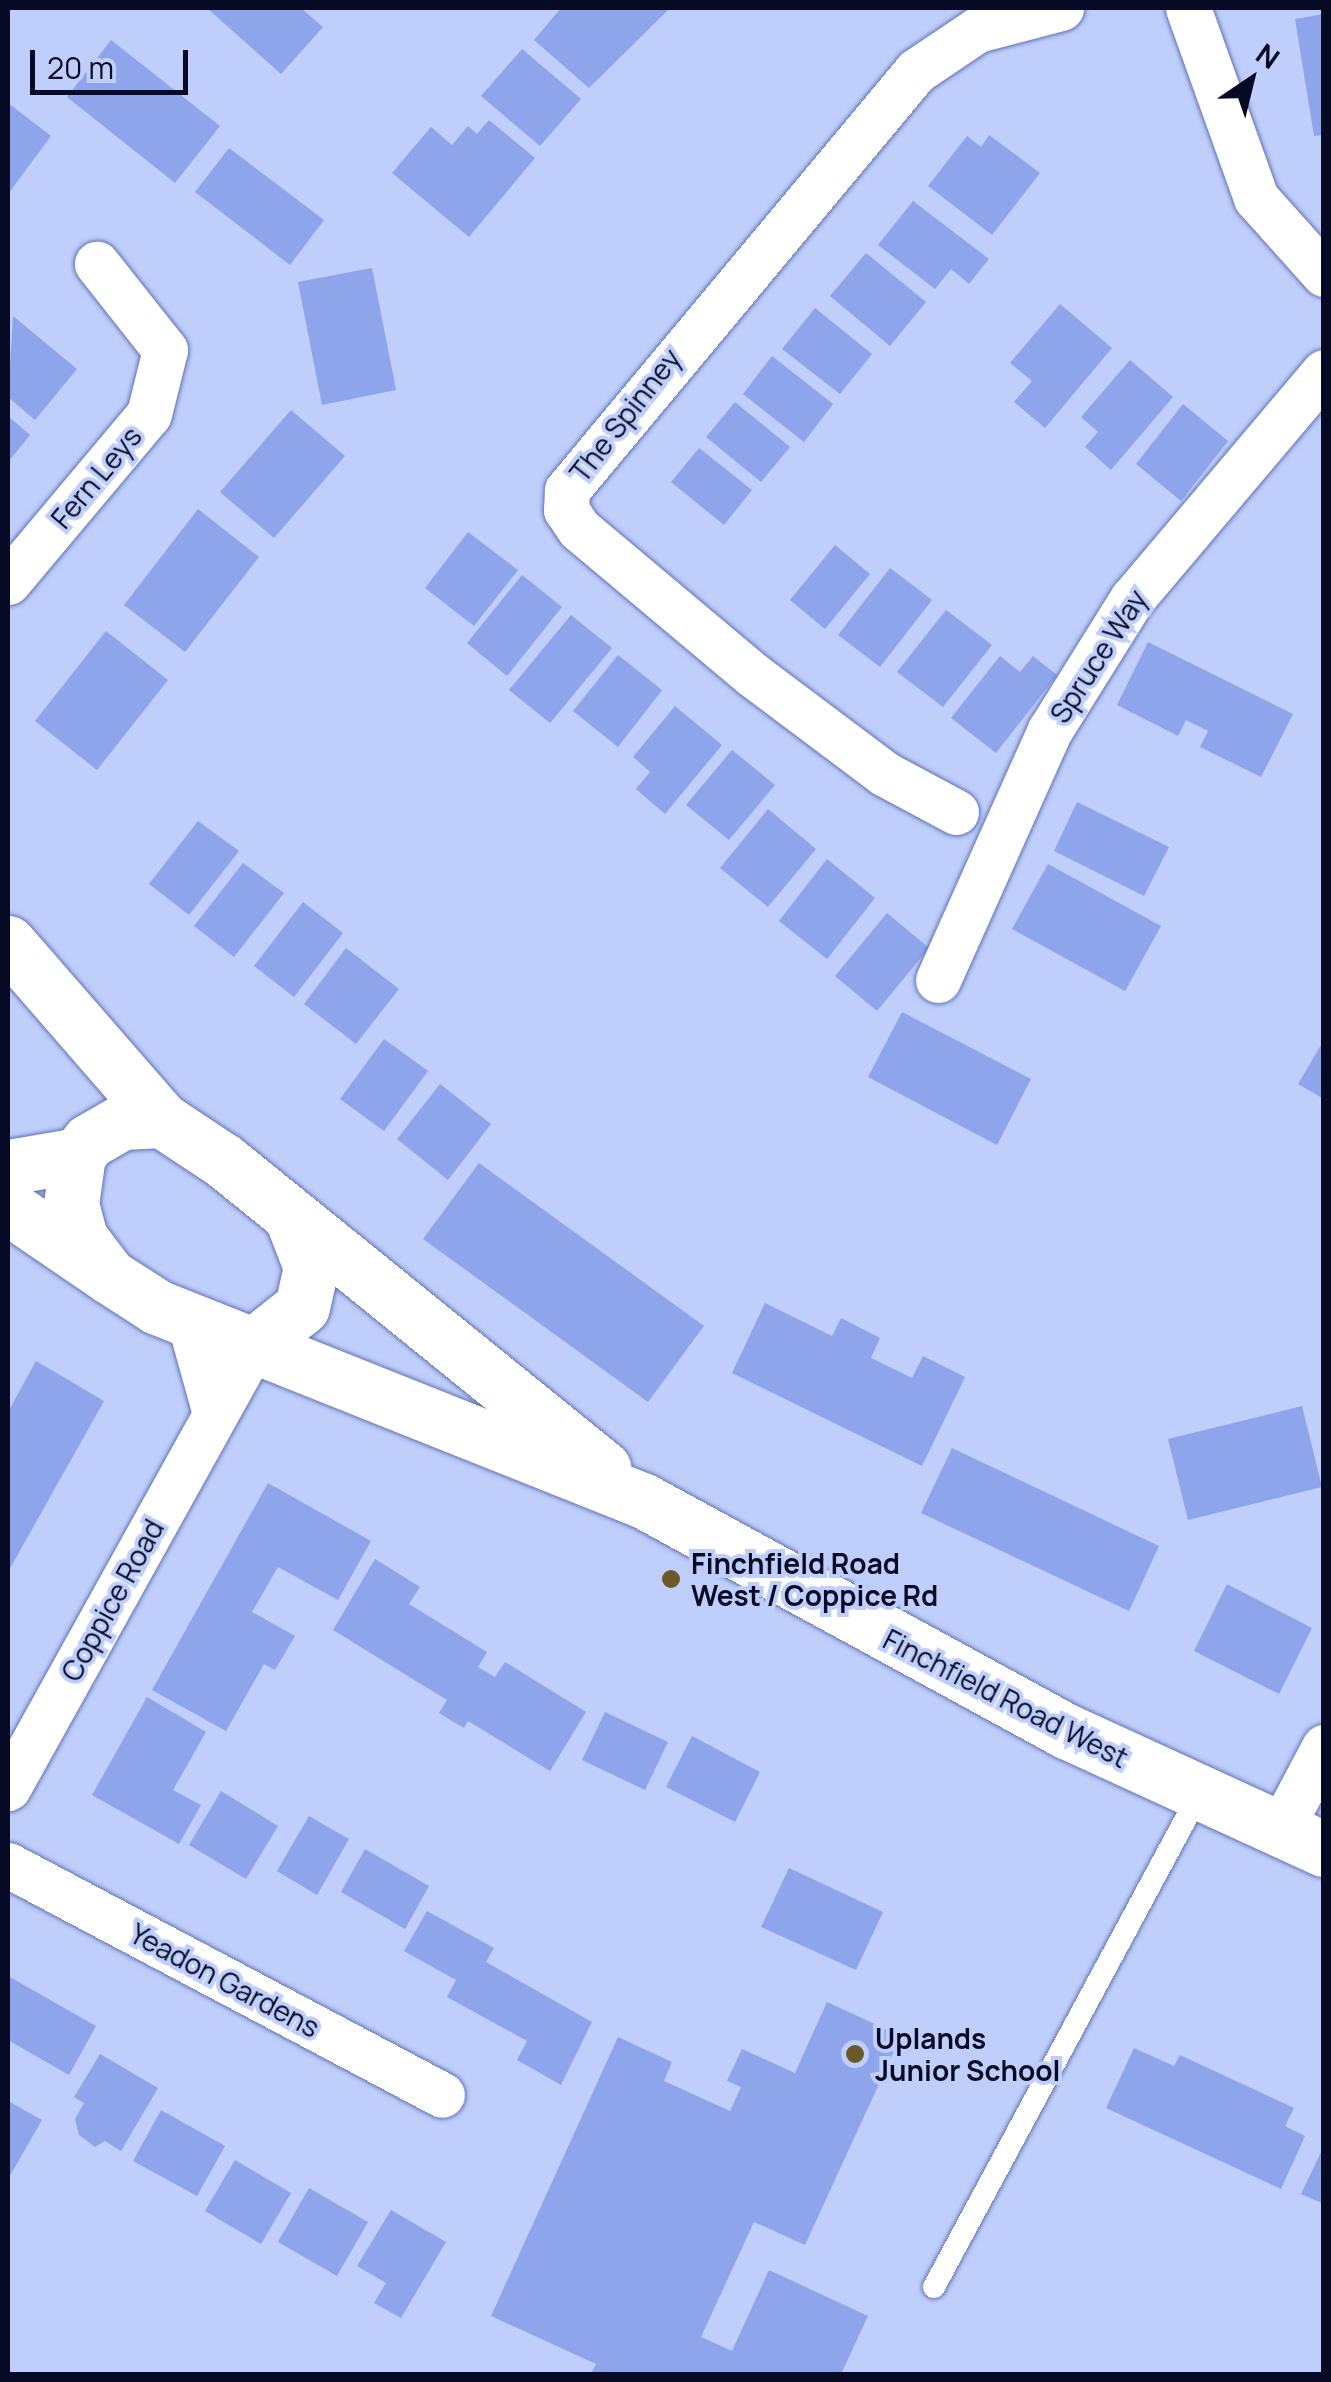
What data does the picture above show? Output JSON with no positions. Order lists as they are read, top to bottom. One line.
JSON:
{"streets":{"main road":["Finchfield Road West"],"street":["The Spinney","Fern Leys","Spruce Way","Coppice Road","Yeadon Gardens"]},"crossings":[["Coppice Road","Finchfield Road West"]],"places":["Finchfield Road West / Coppice Rd","Uplands Junior School"],"scale_bar":"20 m","north":"top right"}
